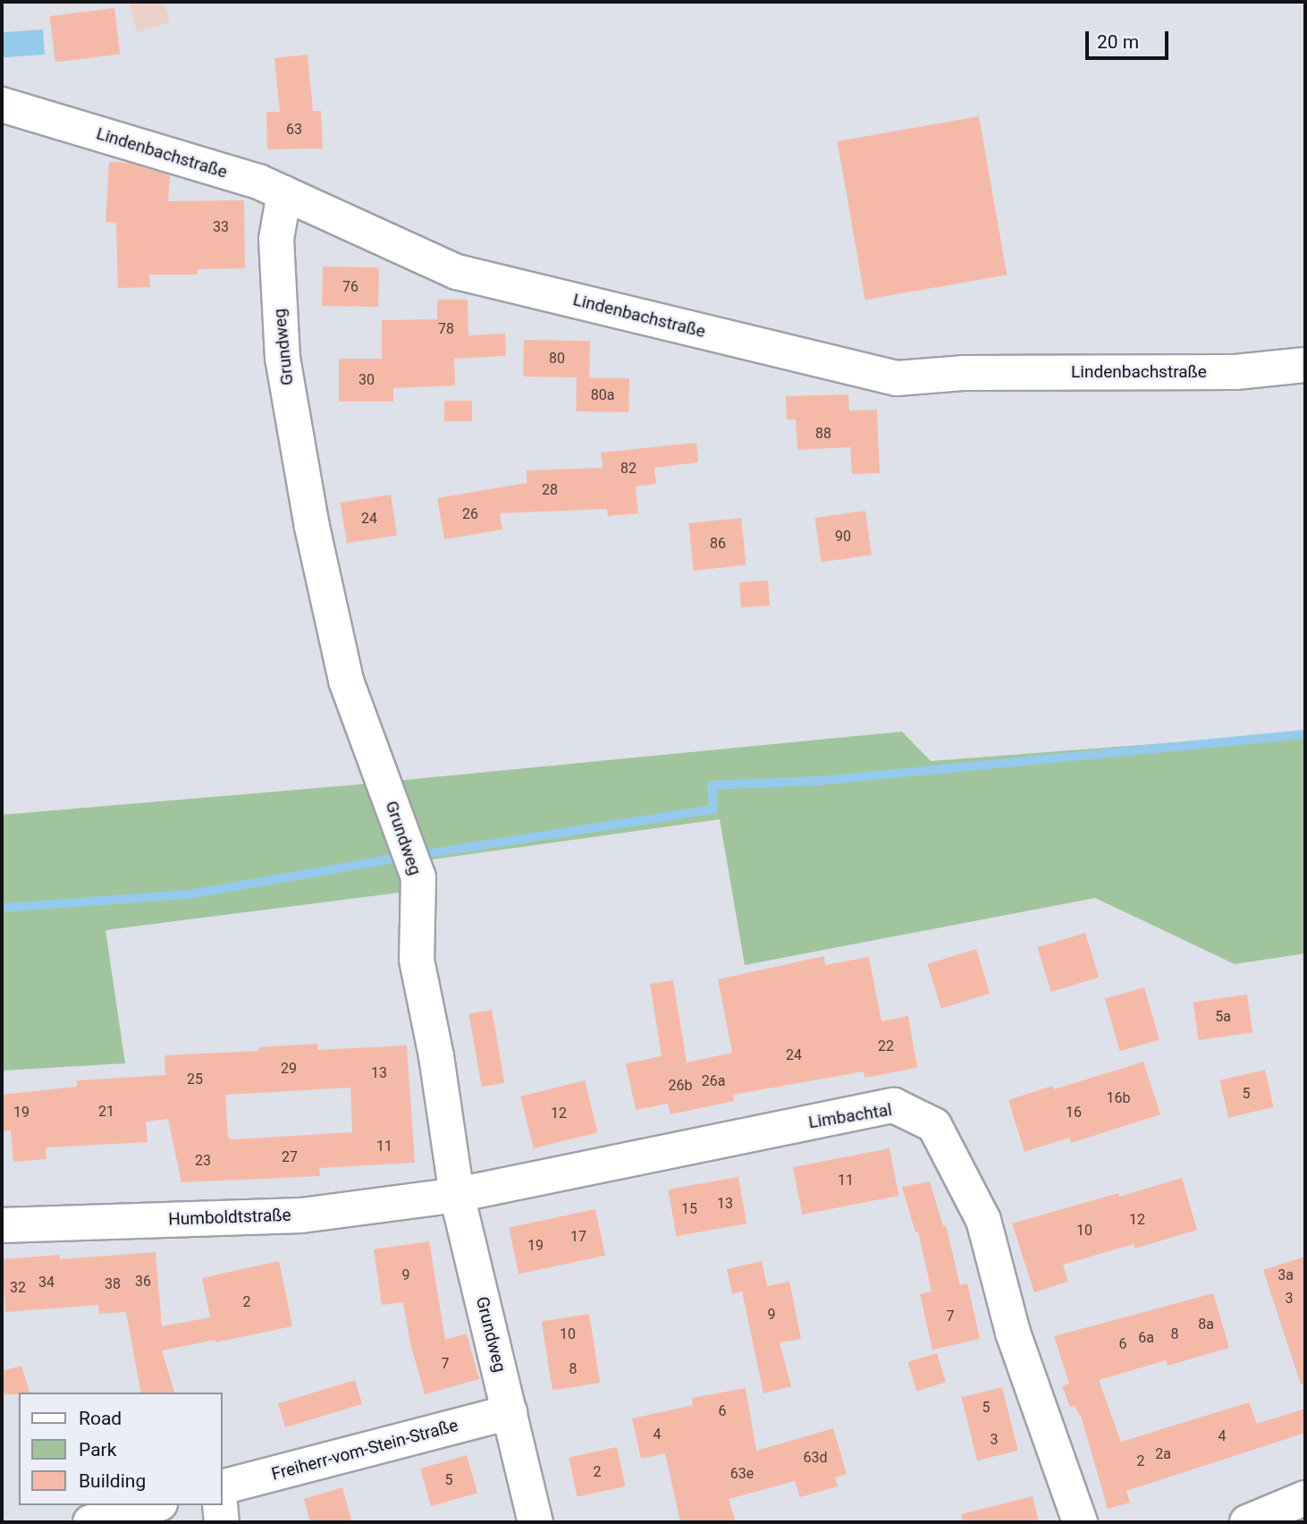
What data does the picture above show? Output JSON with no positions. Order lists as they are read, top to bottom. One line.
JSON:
{"streets":{"street":["Lindenbachstraße","Grundweg","Limbachtal","Humboldtstraße","Freiherr-vom-Stein-Straße"]},"crossings":[["Lindenbachstraße","Grundweg"],["Grundweg","Limbachtal"],["Grundweg","Humboldtstraße"],["Grundweg","Freiherr-vom-Stein-Straße"],["Limbachtal","Humboldtstraße"]],"house_numbers":["63","33","76","78","80","30","80a","88","82","28","26","24","90","86","5a","22","24","29","13","25","26a","26b","5","16b","21","19","16","12","11","27","23","11","13","15","12","10","17","19","9","3a","36","34","38","32","3","2","9","7","8a","10","8","6a","6","7","8","5","6","4","4","3","2a","63d","2","2","63e","5"],"legend":["Road","Park","Building"],"scale_bar":"20 m"}
